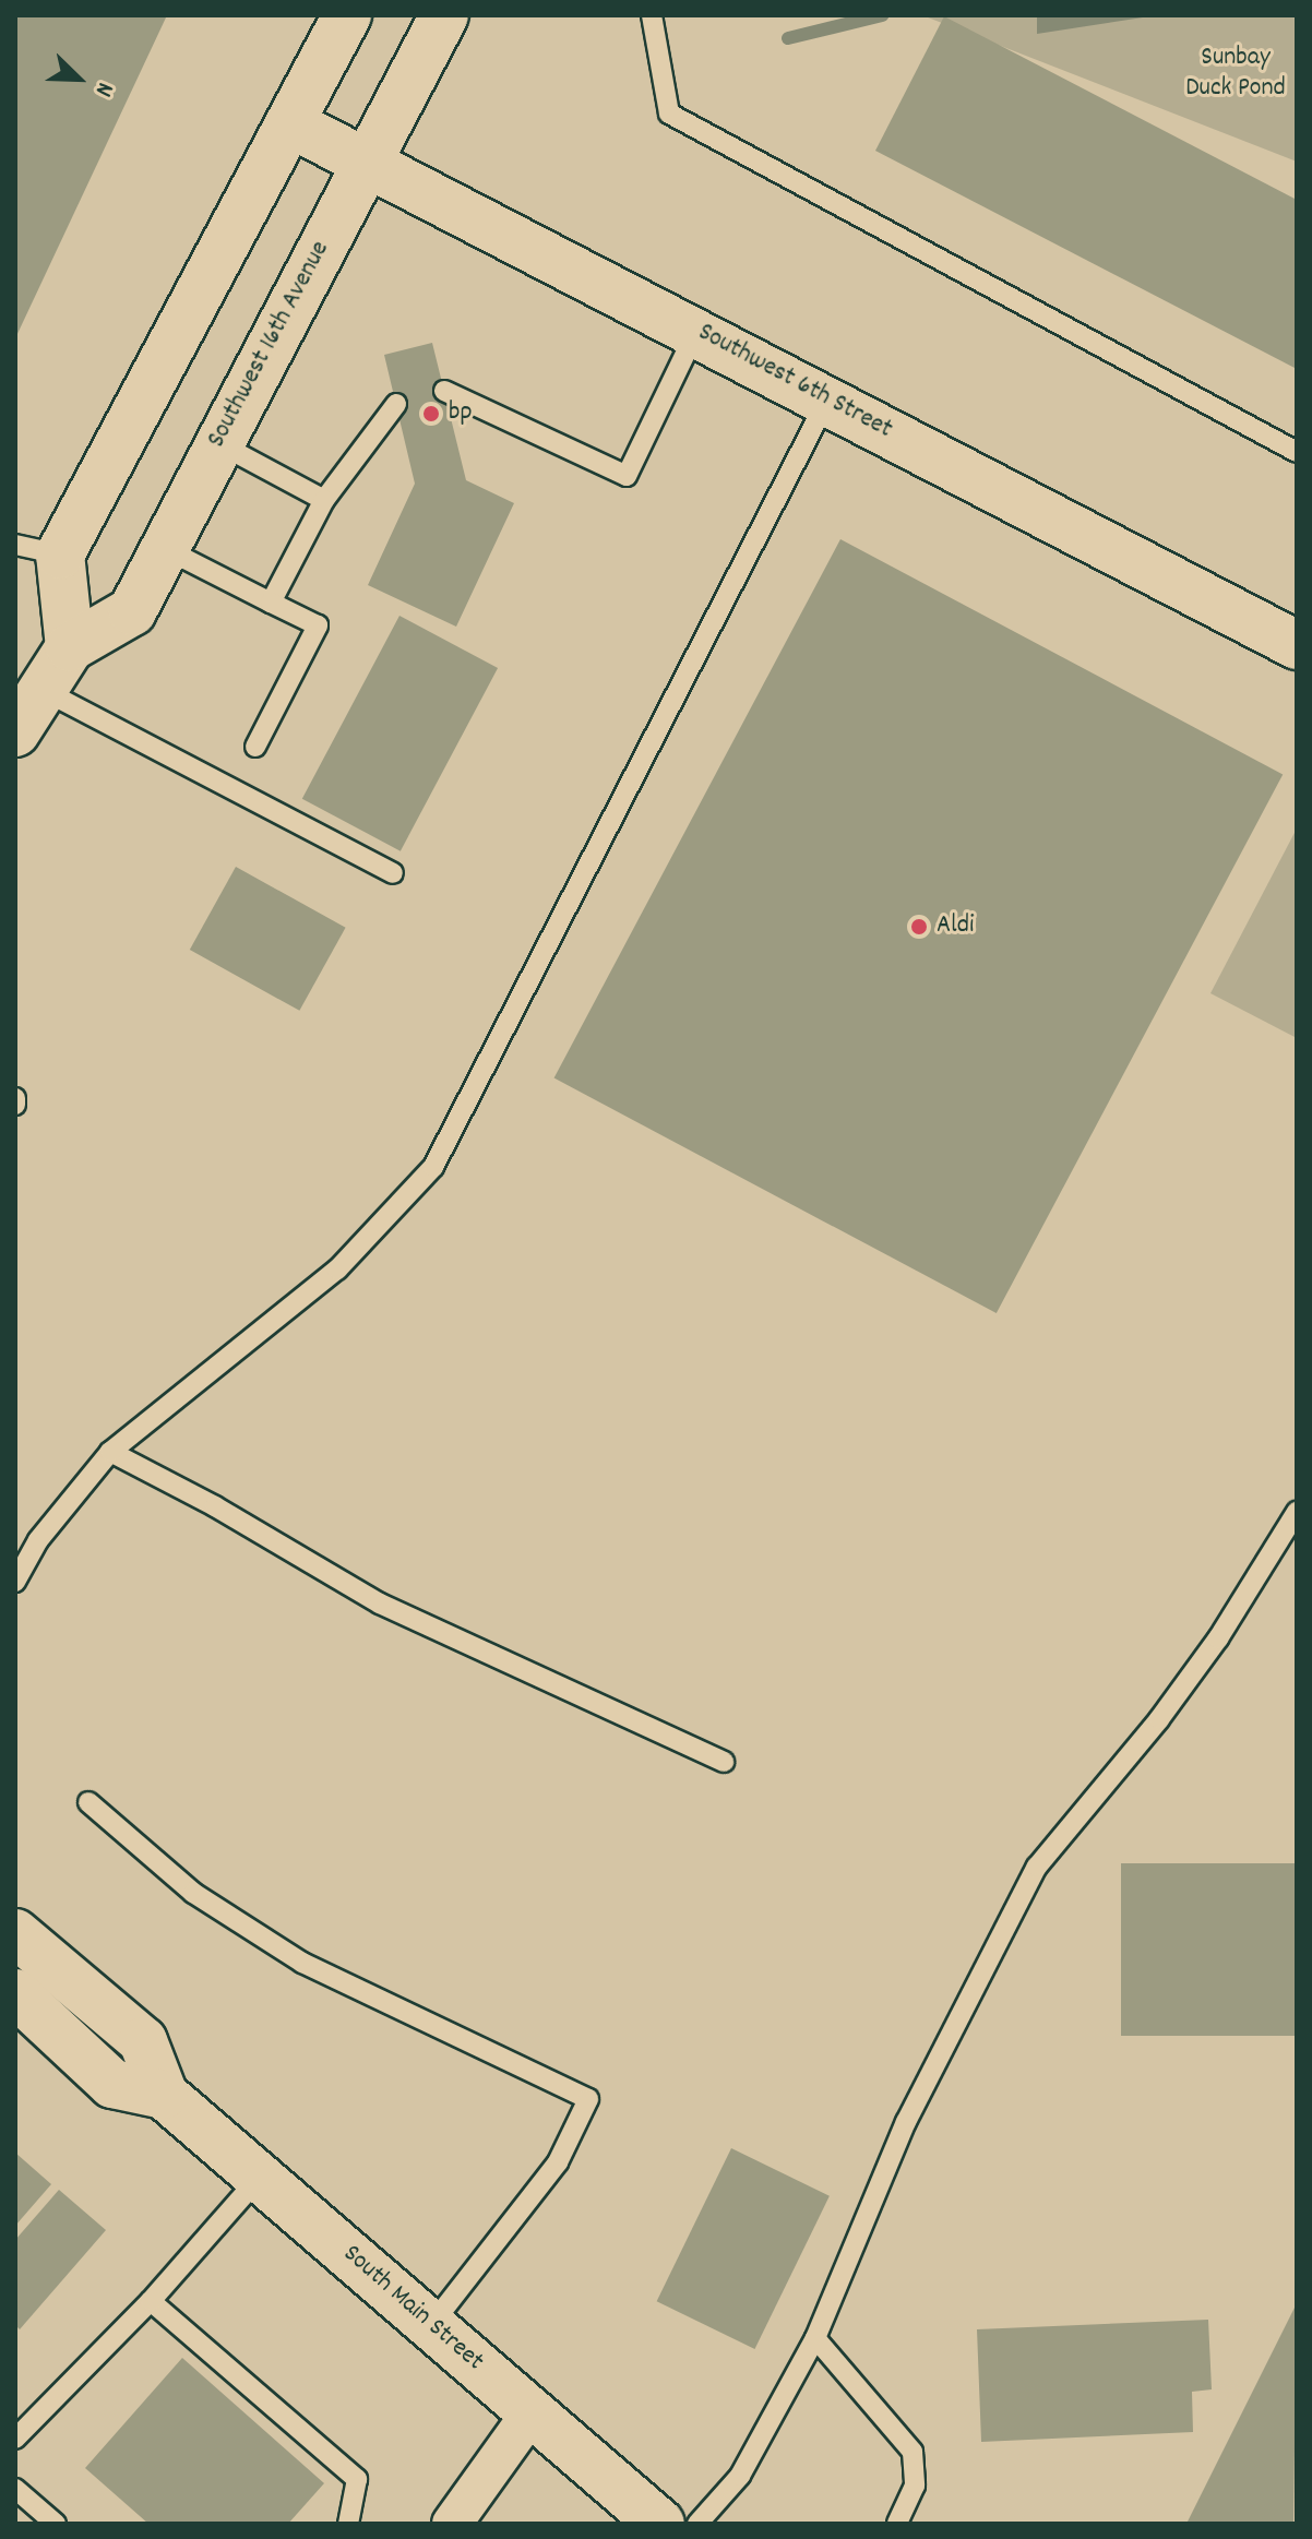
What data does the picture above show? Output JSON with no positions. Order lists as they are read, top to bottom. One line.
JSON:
{"streets":{"main road":["Southwest 16th Avenue","Southwest 6th Street","South Main Street"]},"crossings":[["Southwest 16th Avenue","Southwest 6th Street"]],"parks":["Sunbay Duck Pond"],"places":["bp","Aldi"],"north":"bottom right"}
